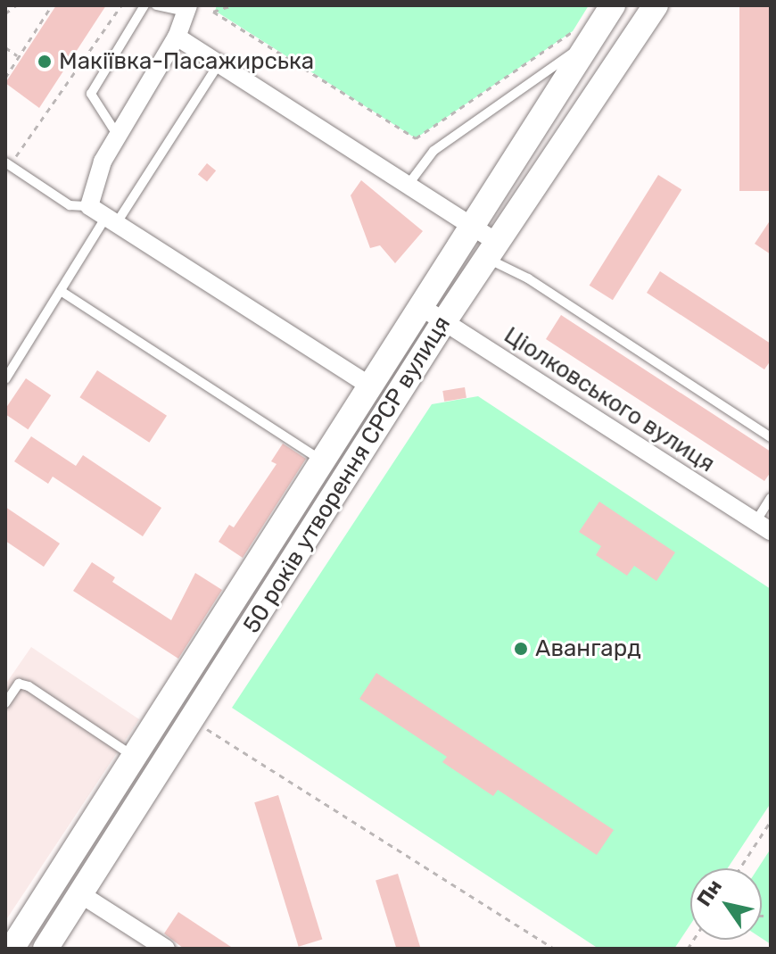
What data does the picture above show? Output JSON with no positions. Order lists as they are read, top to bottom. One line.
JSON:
{"streets":{"main road":["50 років утворення СРСР вулиця"],"street":["Ціолковського вулиця"]},"crossings":[["Ціолковського вулиця","50 років утворення СРСР вулиця"]],"places":["Макіївка-Пасажирська","Авангард"],"north":"top left"}
